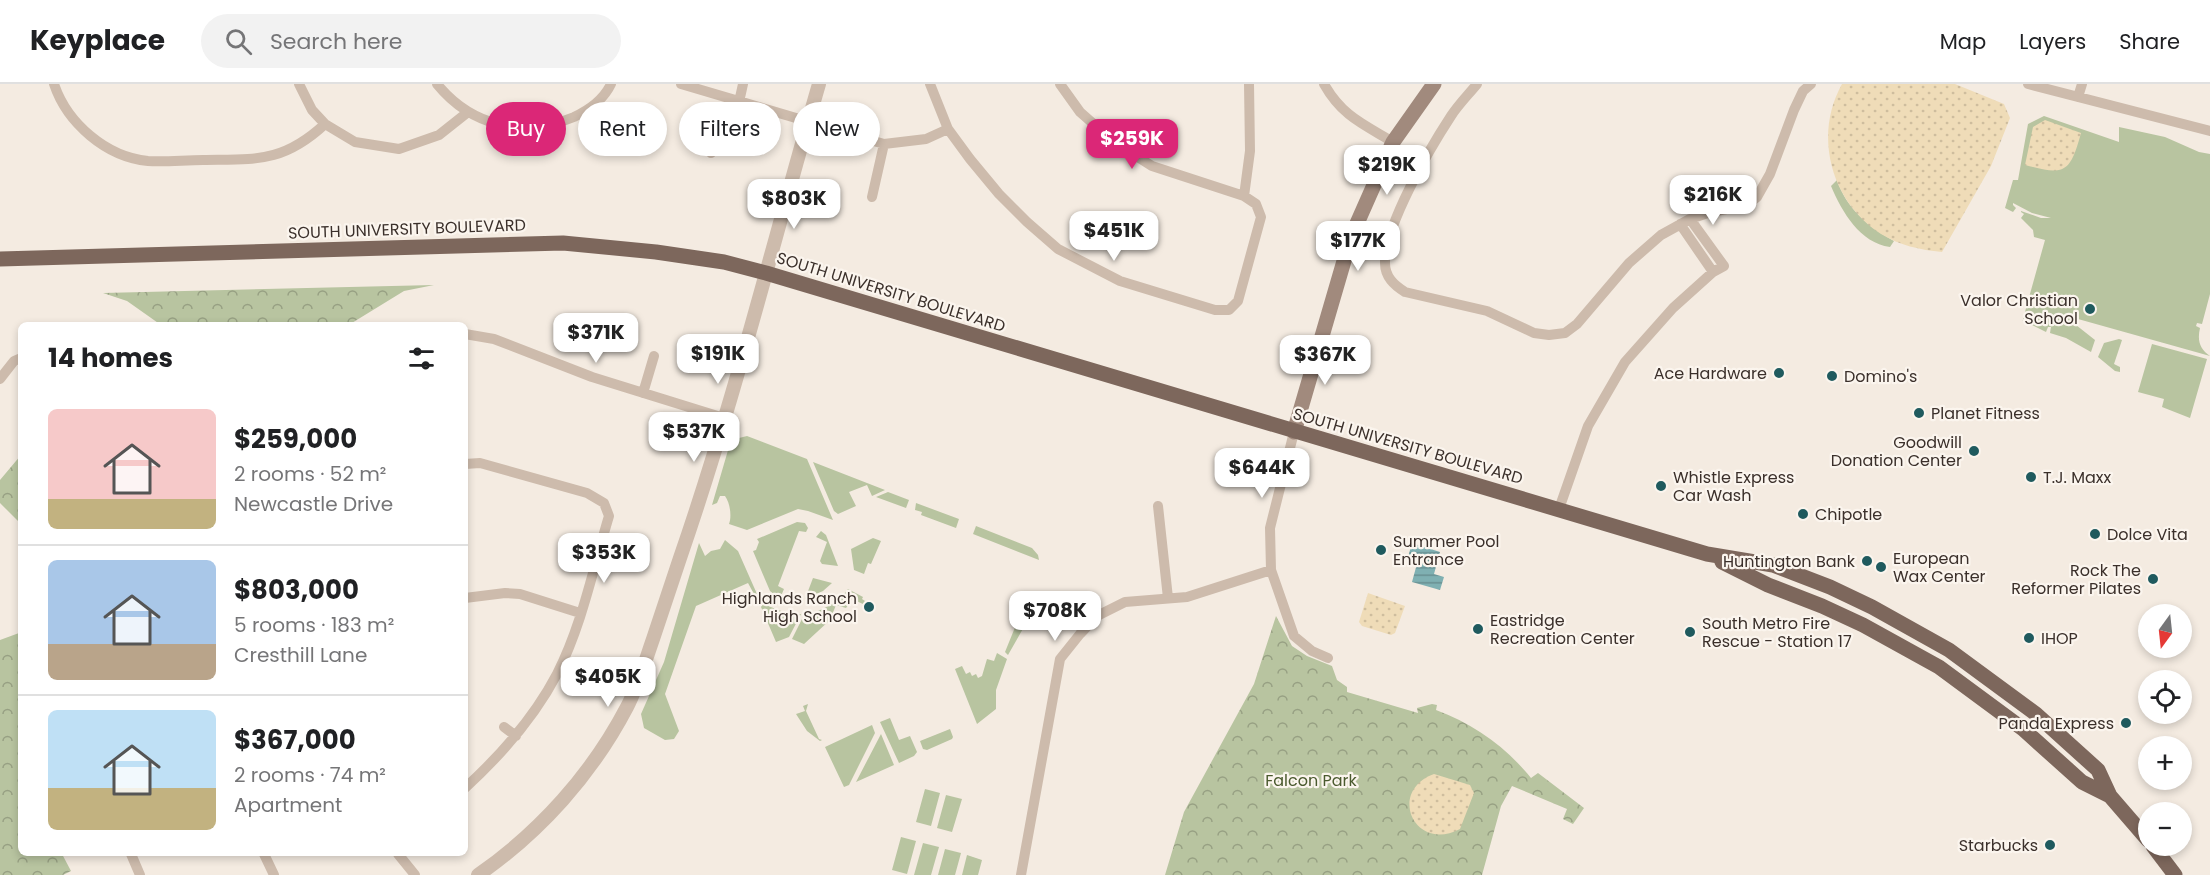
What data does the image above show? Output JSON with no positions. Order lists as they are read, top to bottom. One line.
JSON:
{"streets":{"main road":["SOUTH UNIVERSITY BOULEVARD"]},"parks":["Falcon Park"],"places":["Valor Christian School","Ace Hardware","Domino's","Planet Fitness","Goodwill Donation Center","T.J. Maxx","Whistle Express Car Wash","Chipotle","Dolce Vita","Summer Pool Entrance","Huntington Bank","European Wax Center","Rock The Reformer Pilates","Highlands Ranch High School","Eastridge Recreation Center","South Metro Fire Rescue - Station 17","IHOP","Panda Express","Starbucks"],"north":"bottom","page":{"header":"Keyplace","search":"Search here","nav":["Map","Layers","Share"],"chip":["Buy","Rent","Filters","New"],"price":["$259K","$219K","$216K","$803K","$451K","$177K","$371K","$191K","$367K","$537K","$644K","$353K","$708K","$405K"],"heading":"14 homes","list":[{"name":"$259,000","note":"2 rooms · 52 m² · Newcastle Drive"},{"name":"$803,000","note":"5 rooms · 183 m² · Cresthill Lane"},{"name":"$367,000","note":"2 rooms · 74 m² · Apartment"}],"map_buttons":["+","−"]}}
